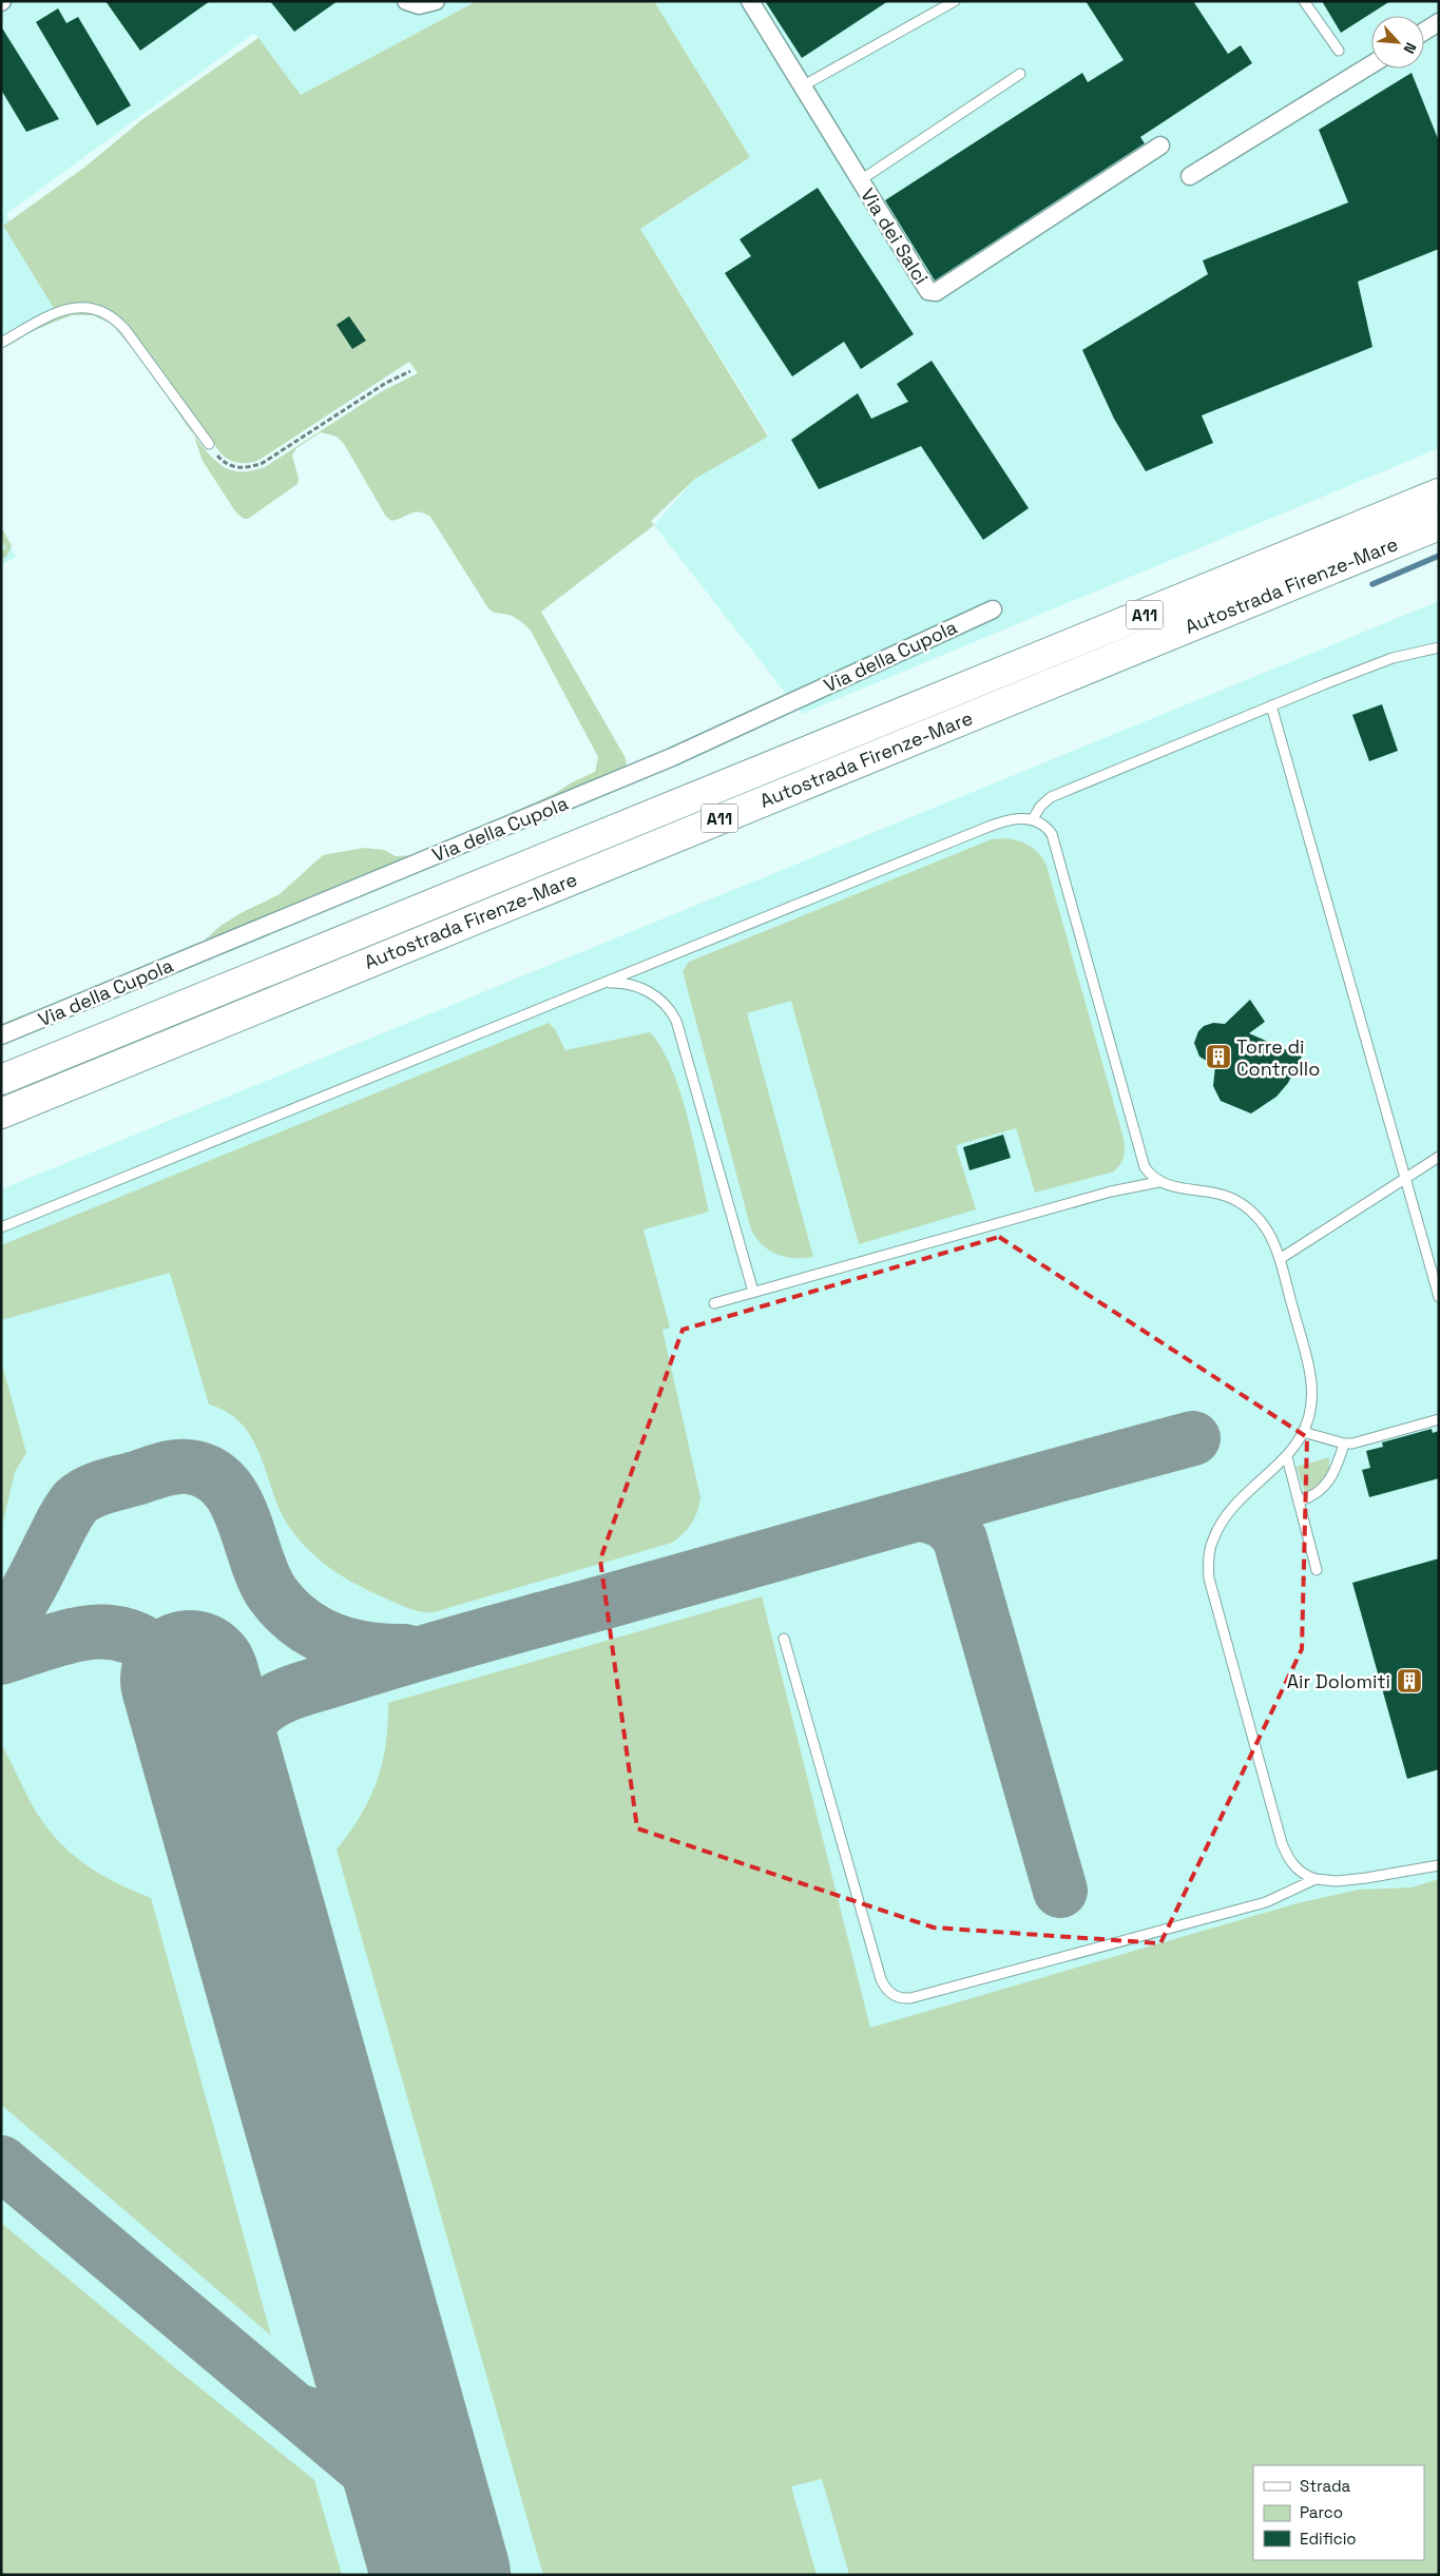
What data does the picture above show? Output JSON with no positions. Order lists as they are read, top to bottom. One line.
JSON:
{"streets":{"highway":["Autostrada Firenze-Mare","A11"],"street":["Via dei Salci","Via della Cupola"]},"places":{"building":["Torre di Controllo","Air Dolomiti"]},"legend":["Strada","Parco","Edificio"],"north":"bottom right"}
